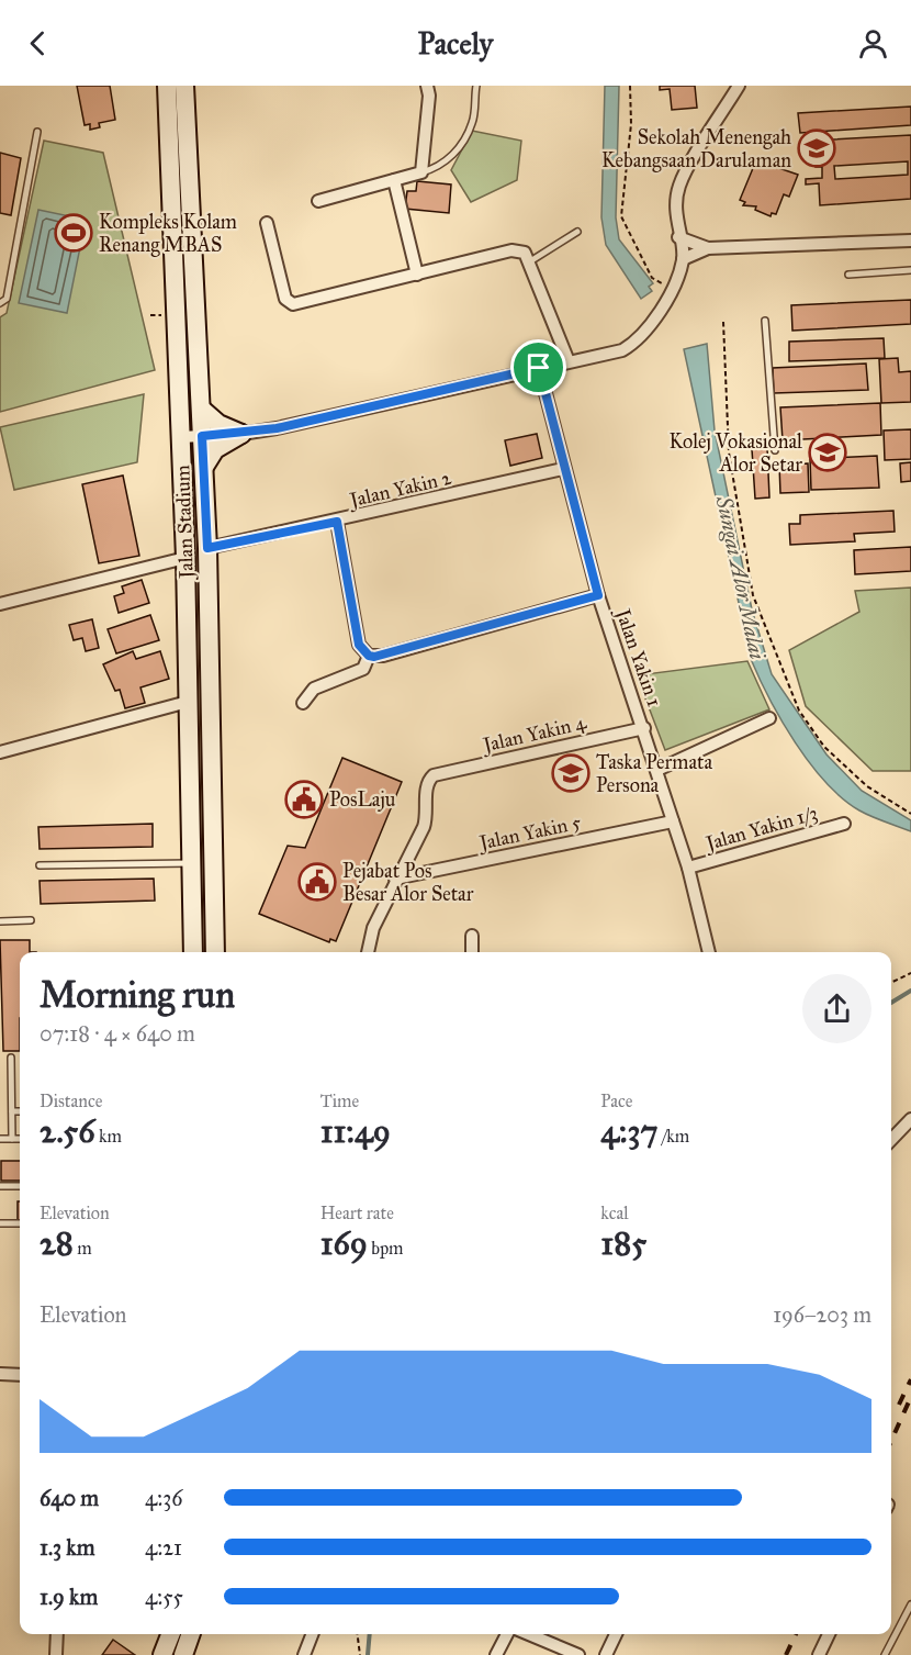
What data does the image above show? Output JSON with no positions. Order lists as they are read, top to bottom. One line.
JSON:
{"streets":{"main road":["Jalan Stadium"],"street":["Jalan Yakin 2","Jalan Yakin 1","Jalan Yakin 4","Jalan Yakin 1/3","Jalan Yakin 5"]},"crossings":[["Jalan Yakin 2","Jalan Stadium"],["Jalan Yakin 2","Jalan Yakin 1"],["Jalan Yakin 1","Jalan Yakin 4"],["Jalan Yakin 1","Jalan Yakin 1/3"],["Jalan Yakin 1","Jalan Yakin 5"],["Jalan Yakin 4","Jalan Yakin 5"]],"water":["Sungai Alor Malai"],"places":{"school or university":["Sekolah Menengah Kebangsaan Darulaman","Kolej Vokasional Alor Setar","Taska Permata Persona"],"sports":["Kompleks Kolam Renang MBAS"],"public building":["PosLaju","Pejabat Pos Besar Alor Setar"]},"page":{"header":"Pacely","heading":["Morning run","07:18 · 4 × 640 m"],"stats":[["Distance","2.56 km"],["Time","11:49"],["Pace","4:37 /km"],["Elevation","28 m"],["Heart rate","169 bpm"],["kcal","185"]],"chart":["Elevation","196–203 m"],"list":[{"name":"640 m","note":"4:36"},{"name":"1.3 km","note":"4:21"},{"name":"1.9 km","note":"4:55"}]}}
